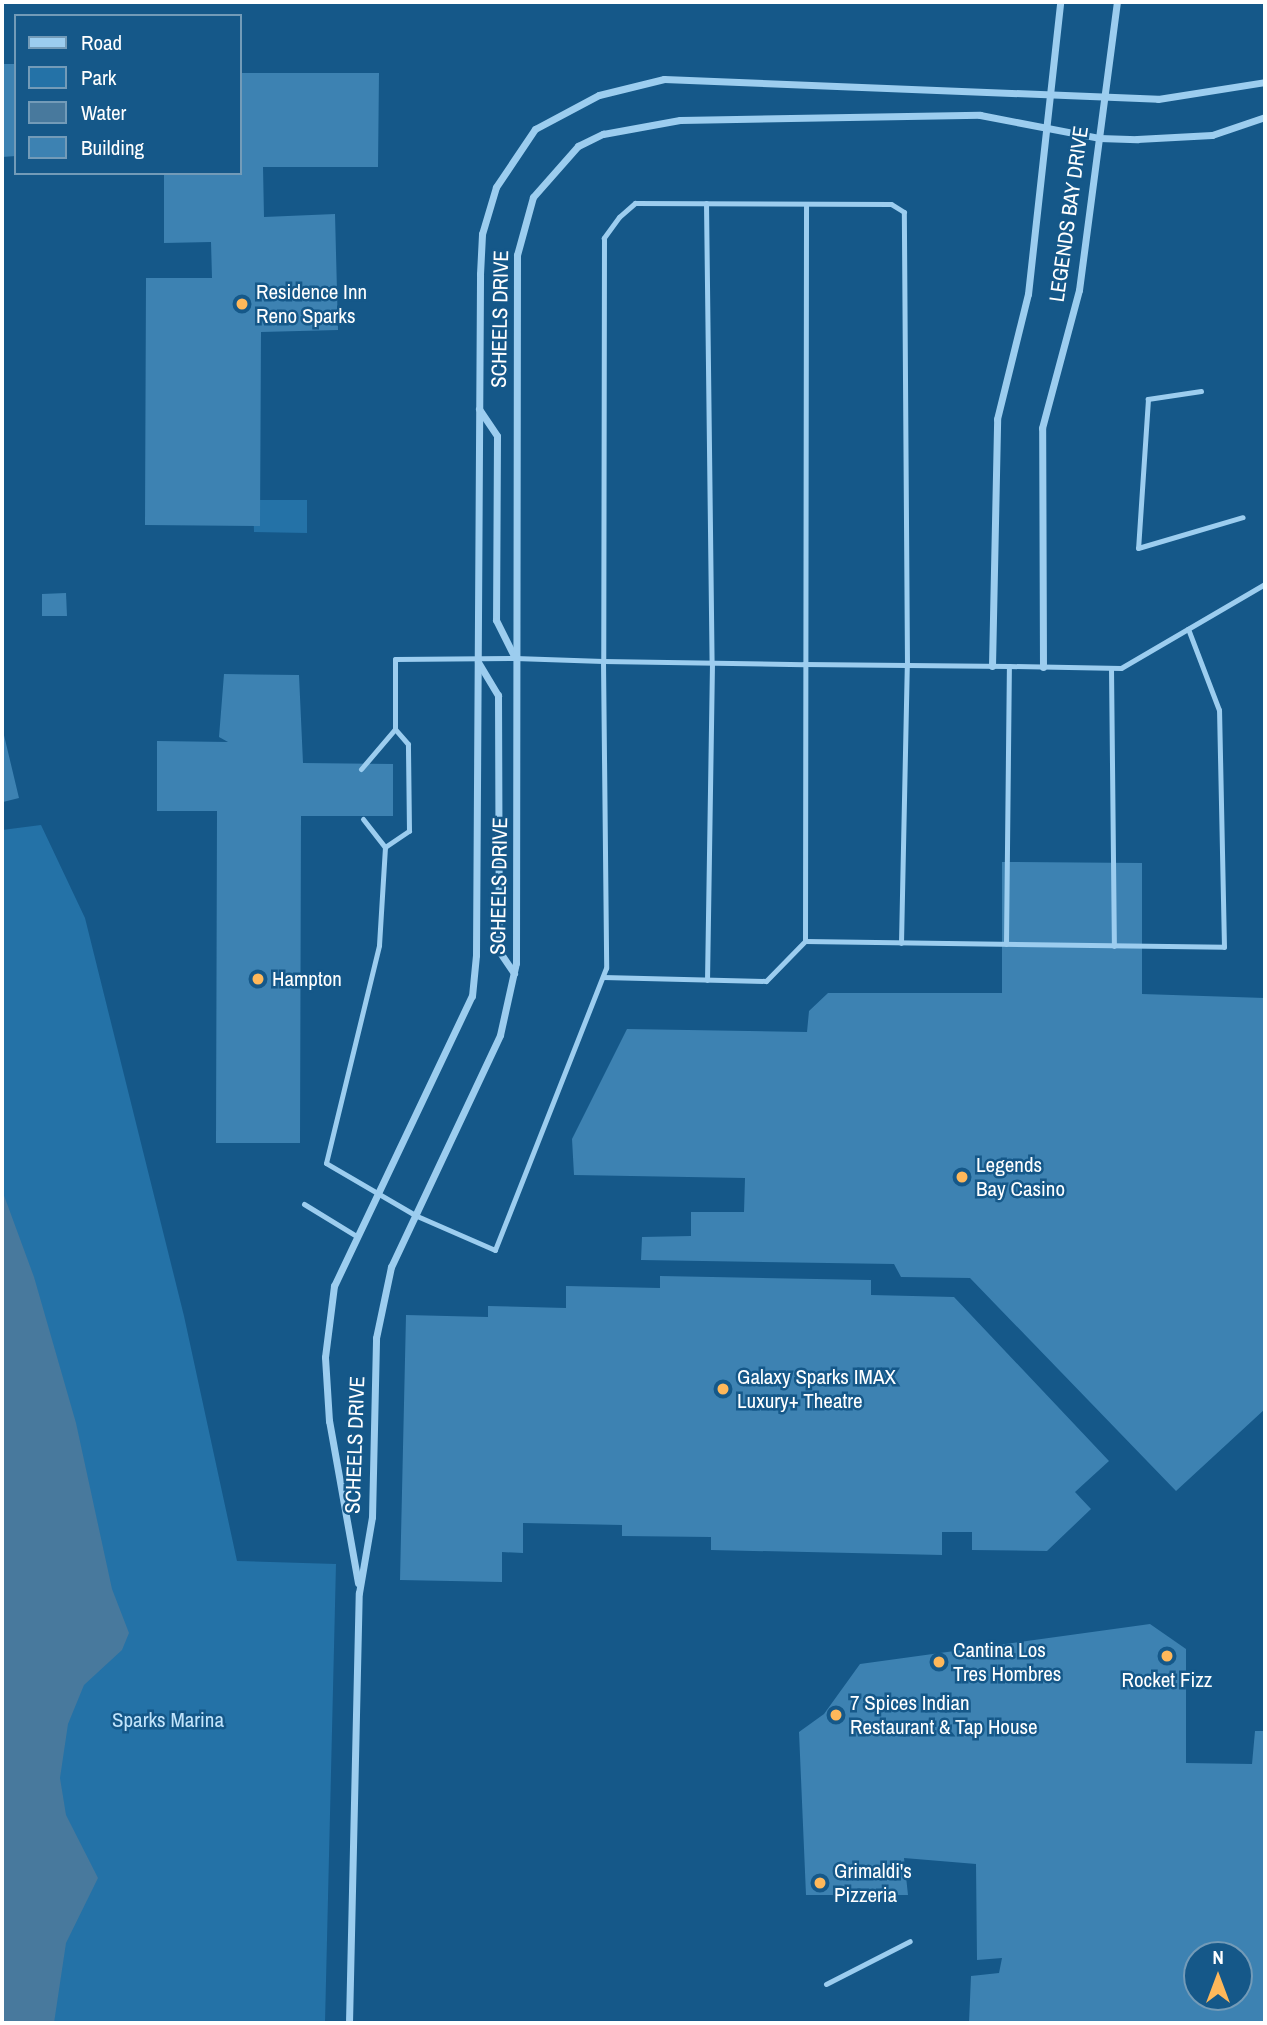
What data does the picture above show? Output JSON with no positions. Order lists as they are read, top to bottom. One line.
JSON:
{"streets":{"street":["LEGENDS BAY DRIVE","SCHEELS DRIVE"]},"crossings":[["LEGENDS BAY DRIVE","SCHEELS DRIVE"]],"parks":["Sparks Marina"],"places":["Residence Inn Reno Sparks","Hampton","Legends Bay Casino","Galaxy Sparks IMAX Luxury+ Theatre","Rocket Fizz","Cantina Los Tres Hombres","7 Spices Indian Restaurant & Tap House","Grimaldi's Pizzeria"],"legend":["Road","Park","Water","Building"],"north":"top"}
